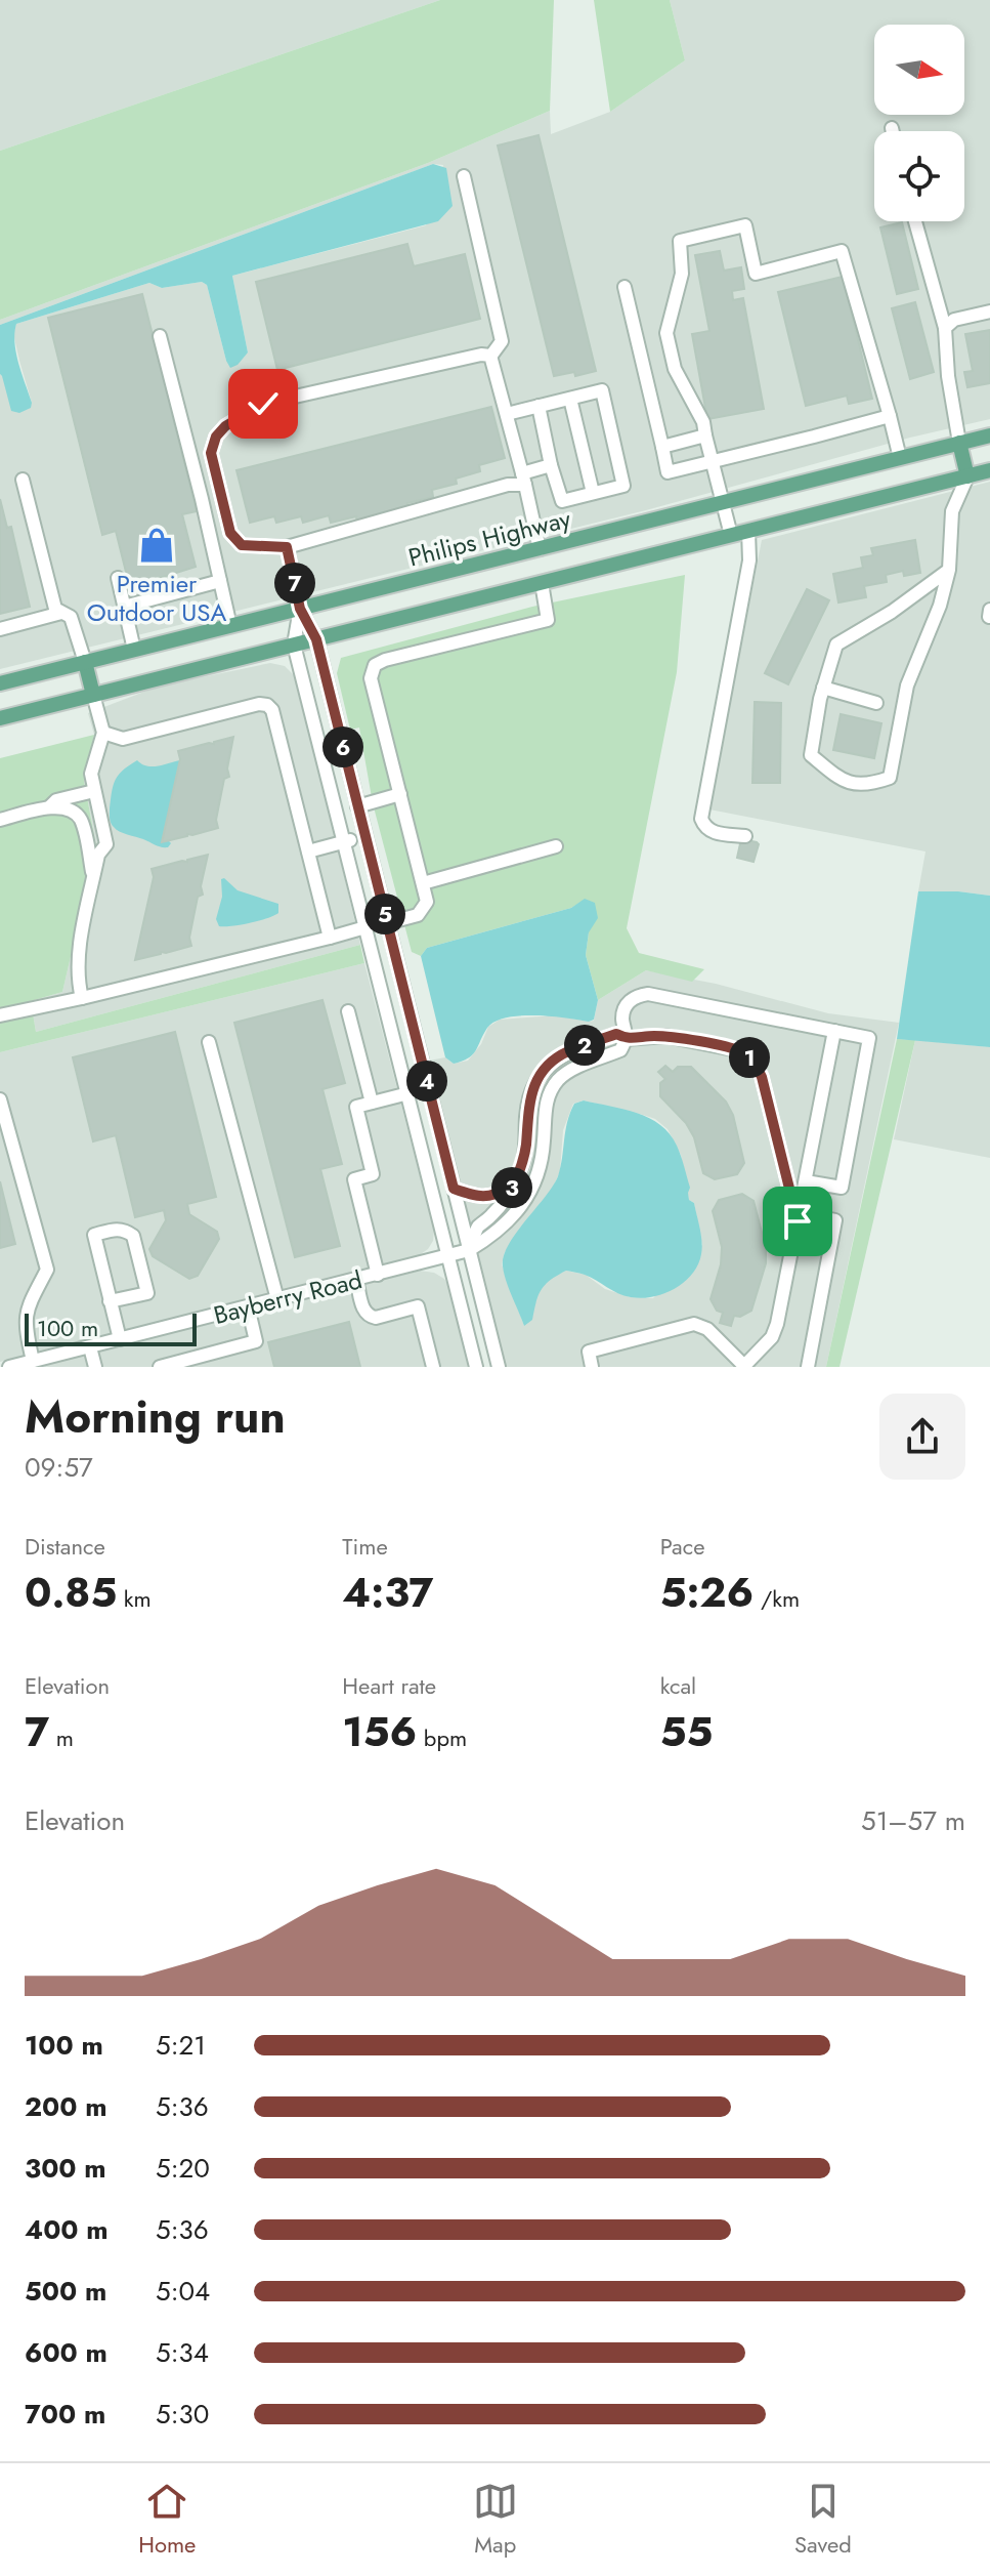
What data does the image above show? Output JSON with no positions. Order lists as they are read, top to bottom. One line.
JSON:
{"streets":{"main road":["Philips Highway"],"street":["Bayberry Road"]},"places":{"shop":["Premier Outdoor USA"]},"scale_bar":"100 m","north":"right","page":{"pins":["7","6","5","2","1","4","3"],"scale":"100 m","heading":["Morning run","09:57"],"stats":[["Distance","0.85 km"],["Time","4:37"],["Pace","5:26 /km"],["Elevation","7 m"],["Heart rate","156 bpm"],["kcal","55"]],"chart":["Elevation","51–57 m"],"list":[{"name":"100 m","note":"5:21"},{"name":"200 m","note":"5:36"},{"name":"300 m","note":"5:20"},{"name":"400 m","note":"5:36"},{"name":"500 m","note":"5:04"},{"name":"600 m","note":"5:34"},{"name":"700 m","note":"5:30"}],"tabs":["Home","Map","Saved"]}}
